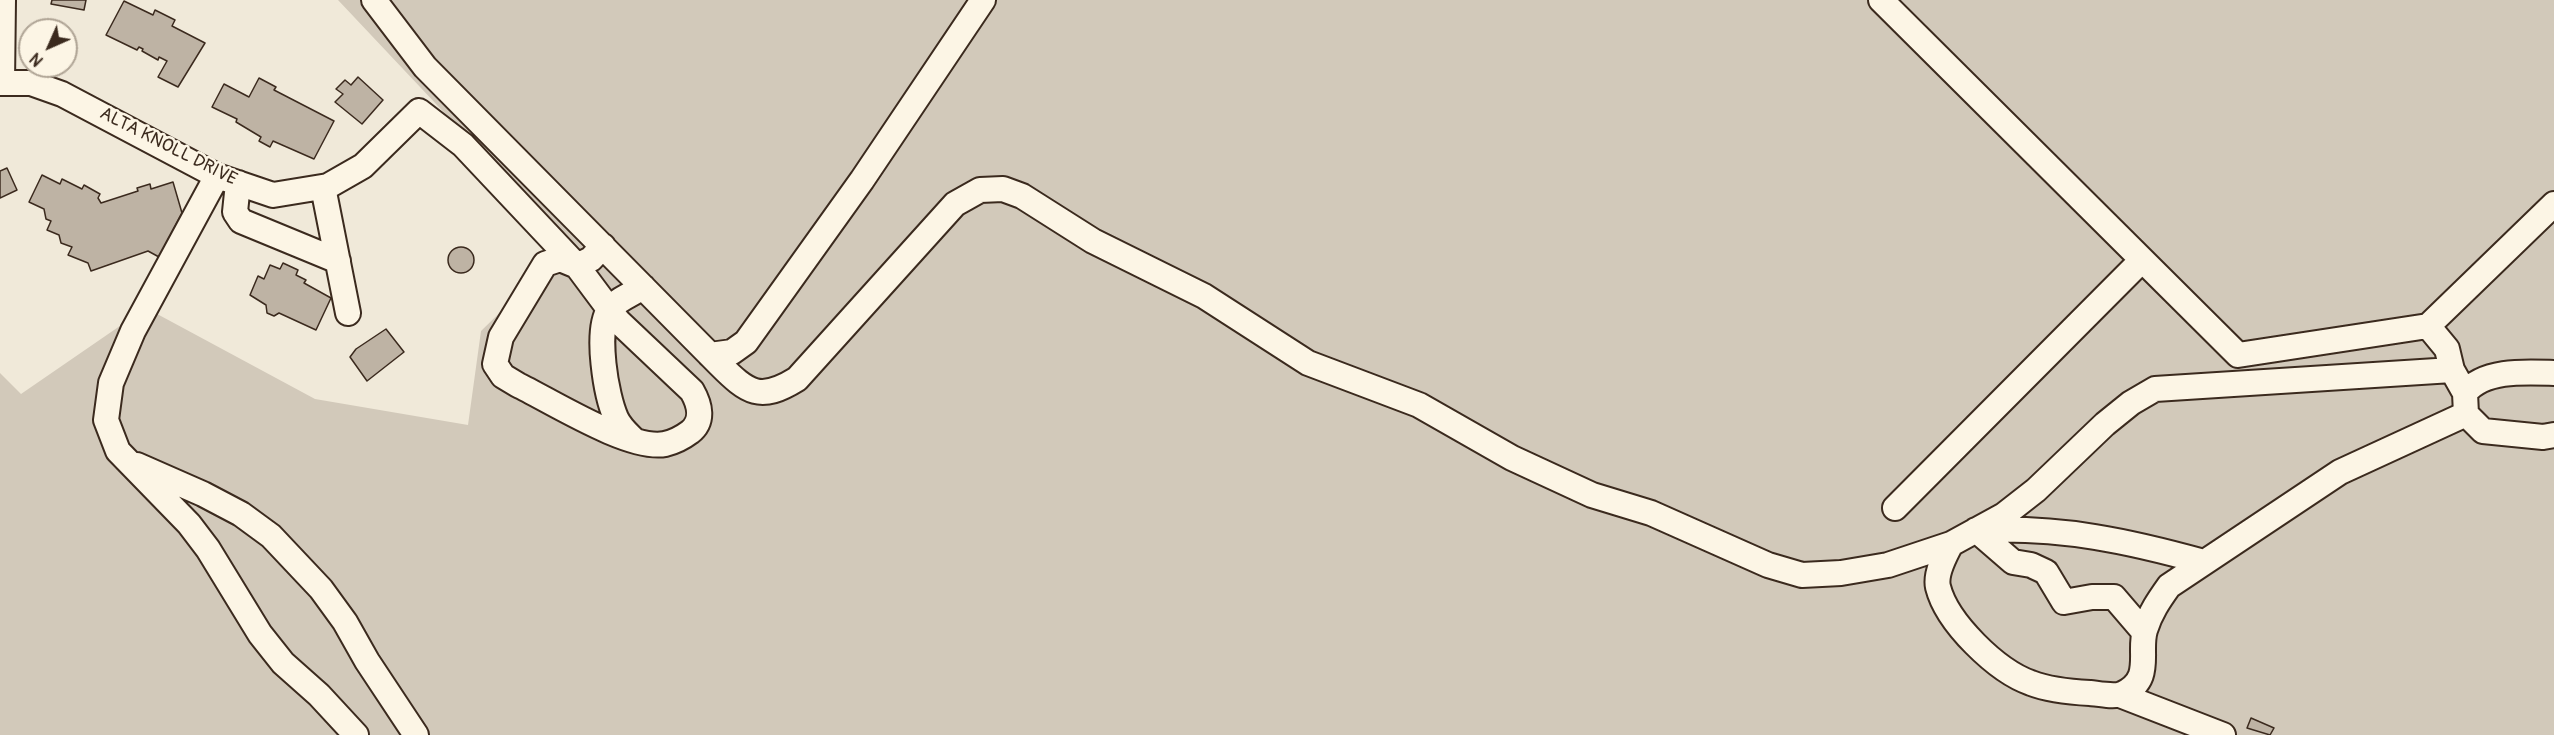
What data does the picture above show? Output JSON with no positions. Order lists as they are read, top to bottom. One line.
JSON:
{"streets":{"street":["ALTA KNOLL DRIVE"]},"north":"bottom left"}
